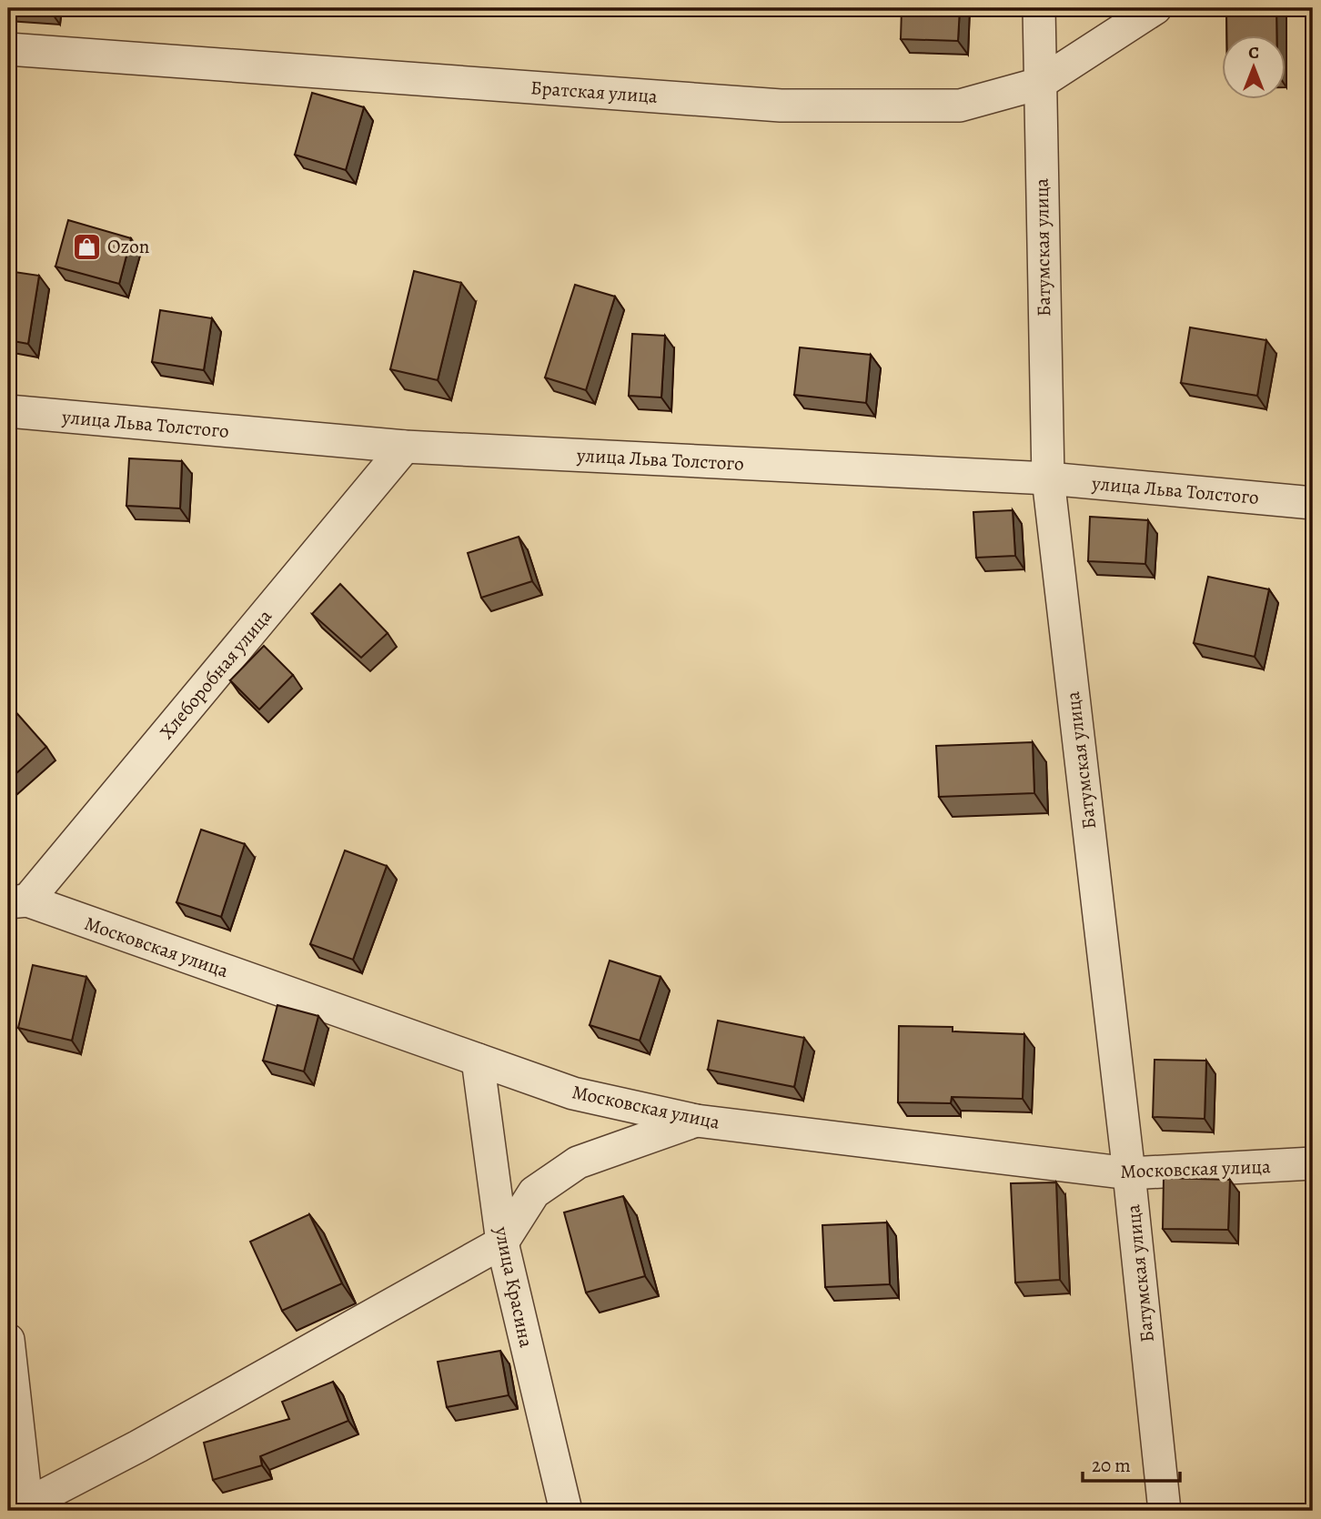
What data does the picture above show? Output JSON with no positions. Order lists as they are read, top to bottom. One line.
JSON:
{"streets":{"street":["Братская улица","Батумская улица","улица Льва Толстого","Хлеборобная улица","Московская улица","улица Красина"]},"crossings":[["Братская улица","Батумская улица"],["Батумская улица","улица Льва Толстого"],["Батумская улица","Московская улица"],["улица Льва Толстого","Хлеборобная улица"],["Хлеборобная улица","Московская улица"],["Московская улица","улица Красина"]],"places":{"shop":["Ozon"]},"scale_bar":"20 m","north":"top"}
